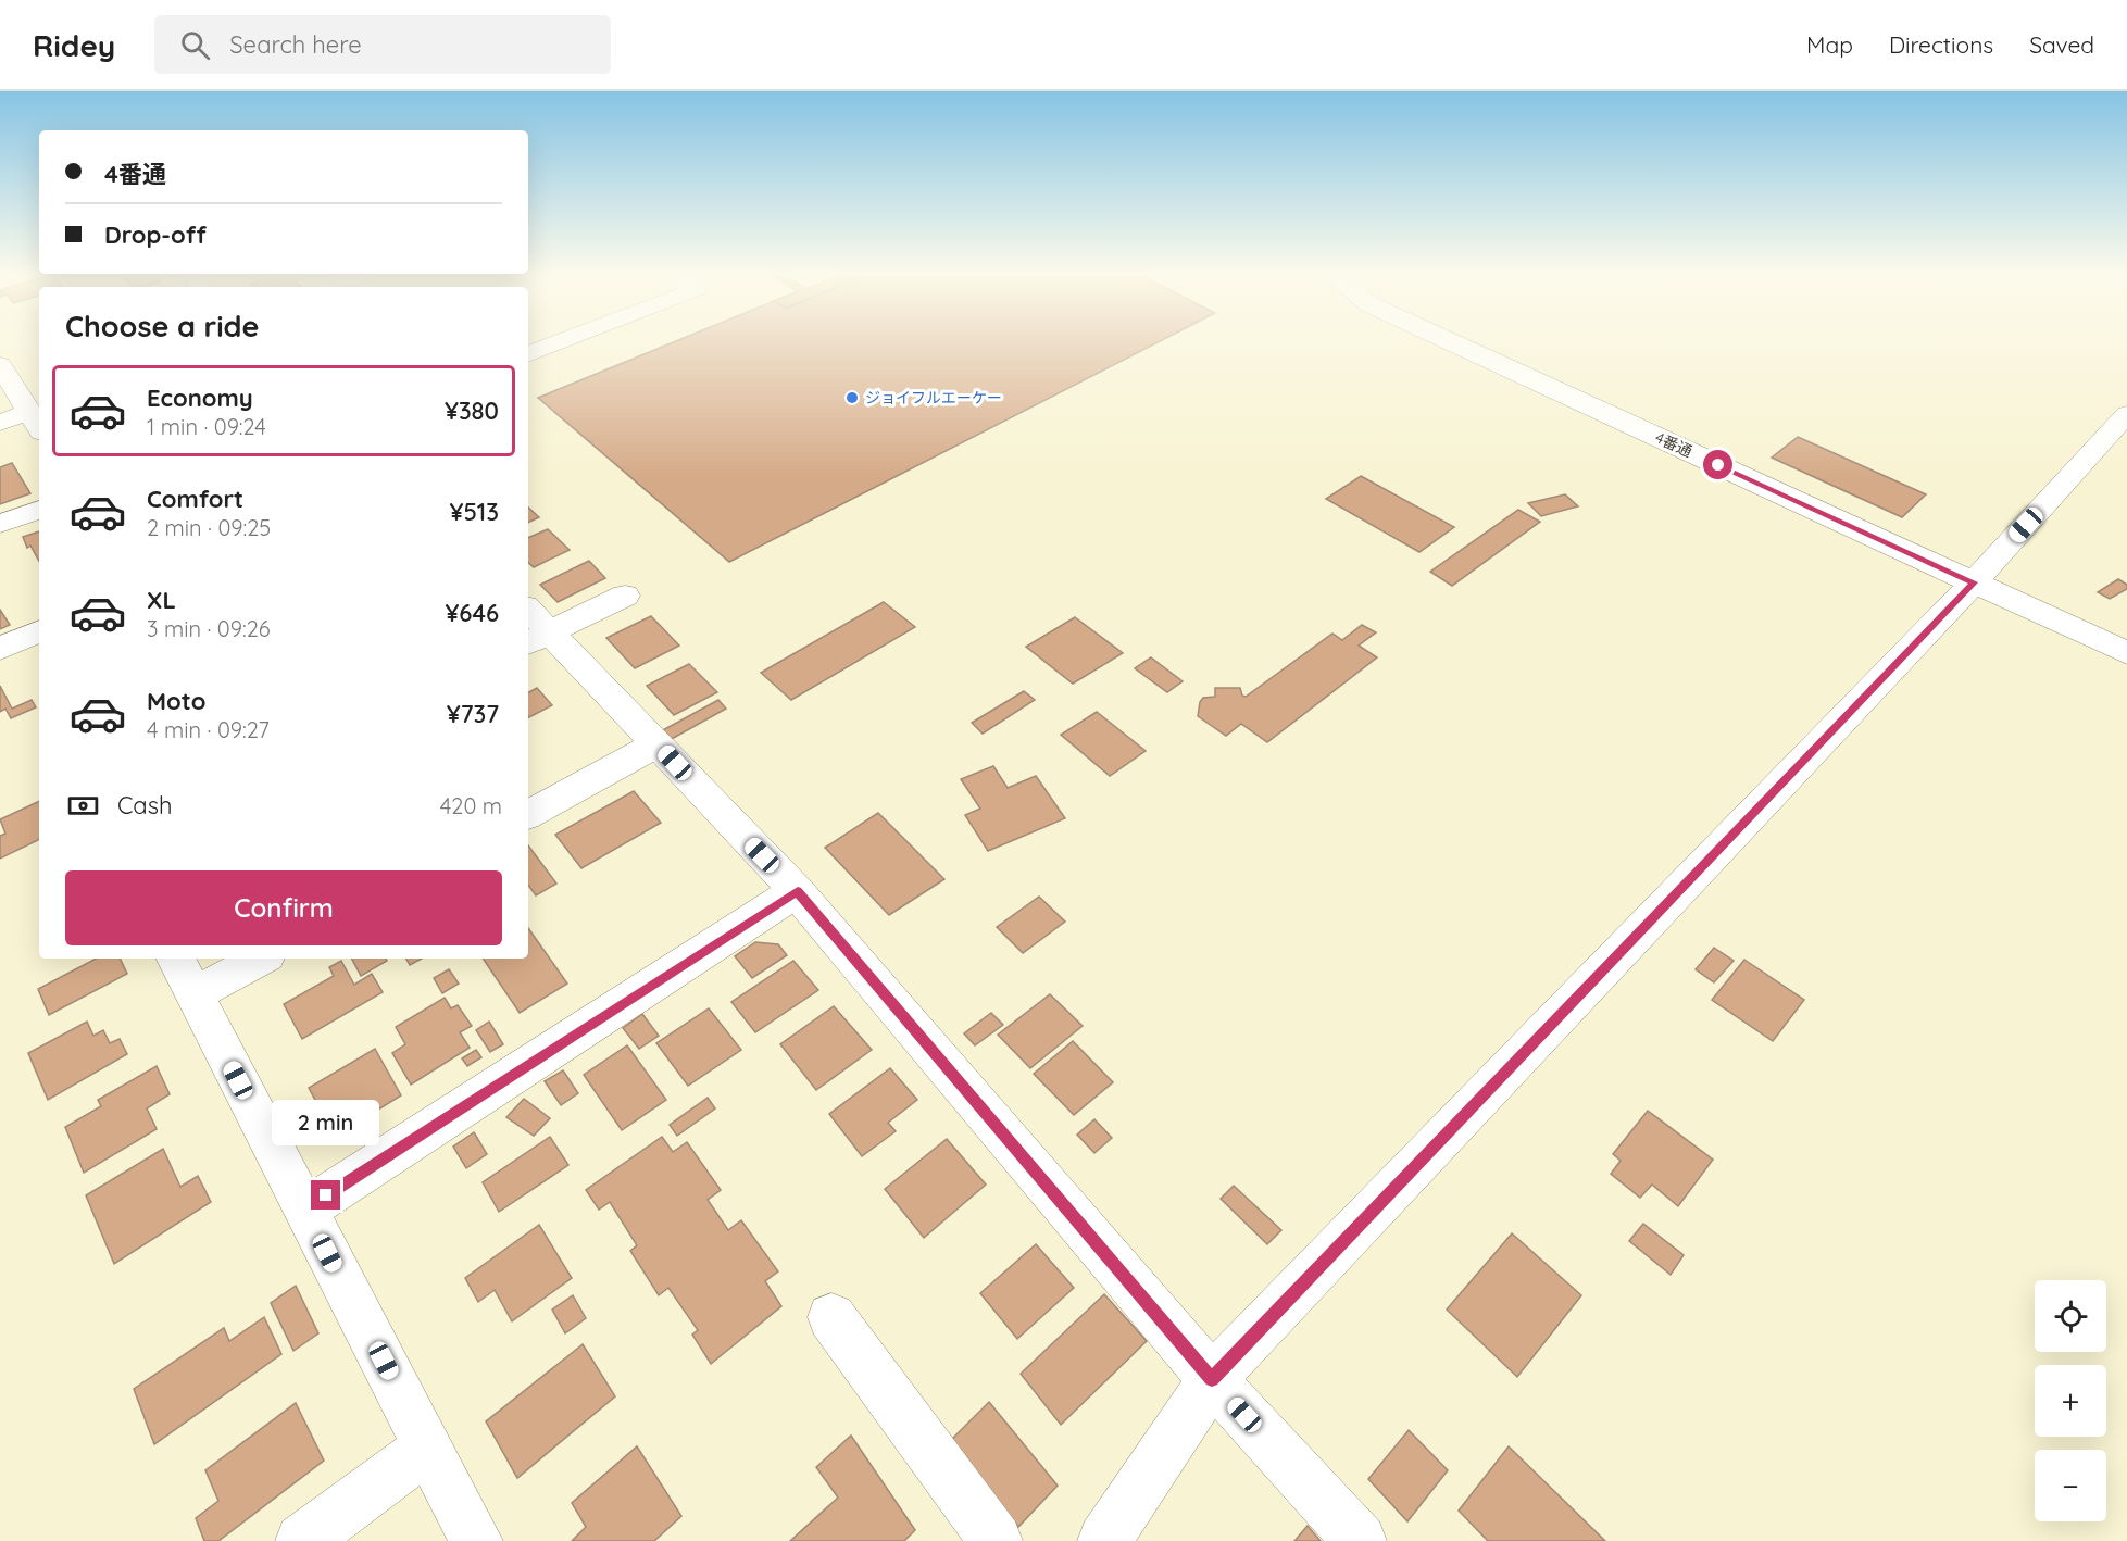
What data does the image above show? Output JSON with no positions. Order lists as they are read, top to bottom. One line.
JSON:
{"streets":{"street":["4番通"]},"places":["ジョイフルエーケー"],"page":{"header":"Ridey","search":"Search here","nav":["Map","Directions","Saved"],"banner":["4番通","Drop-off"],"heading":"Choose a ride","list":[{"name":"Economy","note":"1 min · 09:24","value":"¥380"},{"name":"Comfort","note":"2 min · 09:25","value":"¥513"},{"name":"XL","note":"3 min · 09:26","value":"¥646"},{"name":"Moto","note":"4 min · 09:27","value":"¥737"}],"pay":["Cash","420 m"],"buttons":"Confirm","bubble":"2 min","map_buttons":["+","−"]}}
